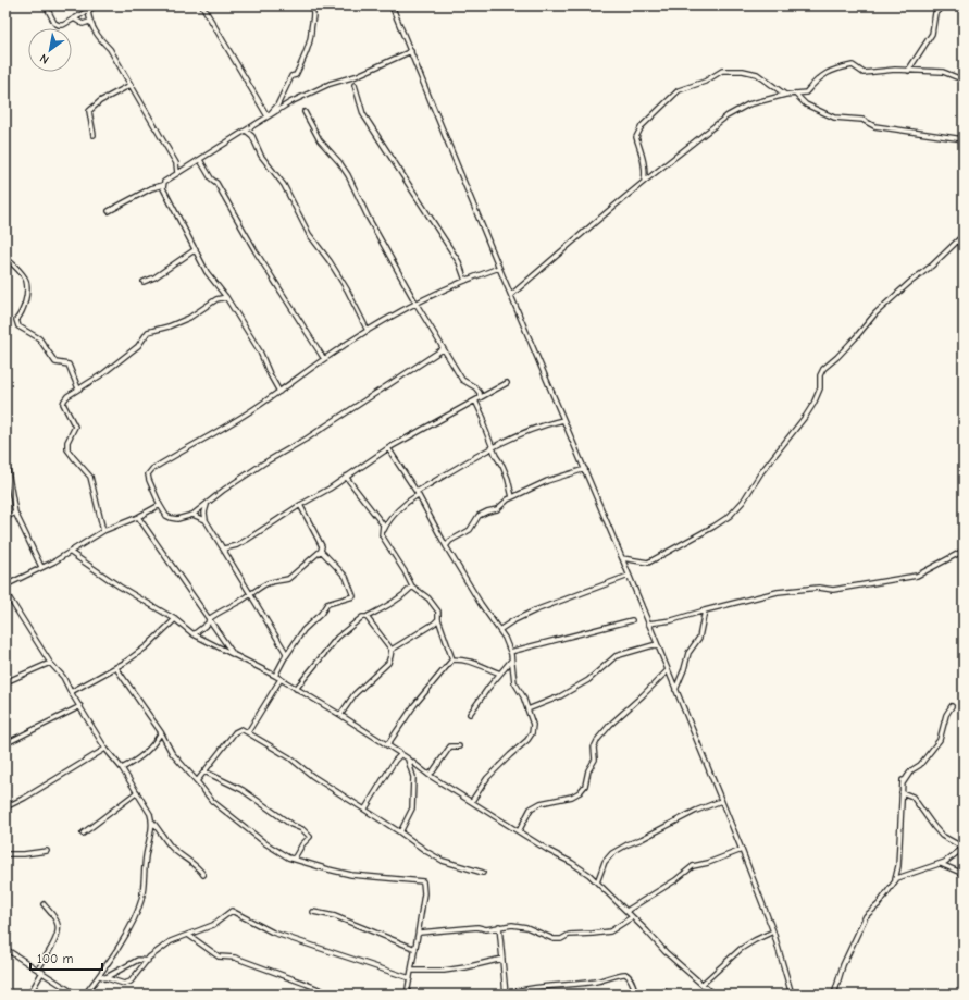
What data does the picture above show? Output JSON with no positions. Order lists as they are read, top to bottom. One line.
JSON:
{"scale_bar":"100 m","north":"bottom left"}
